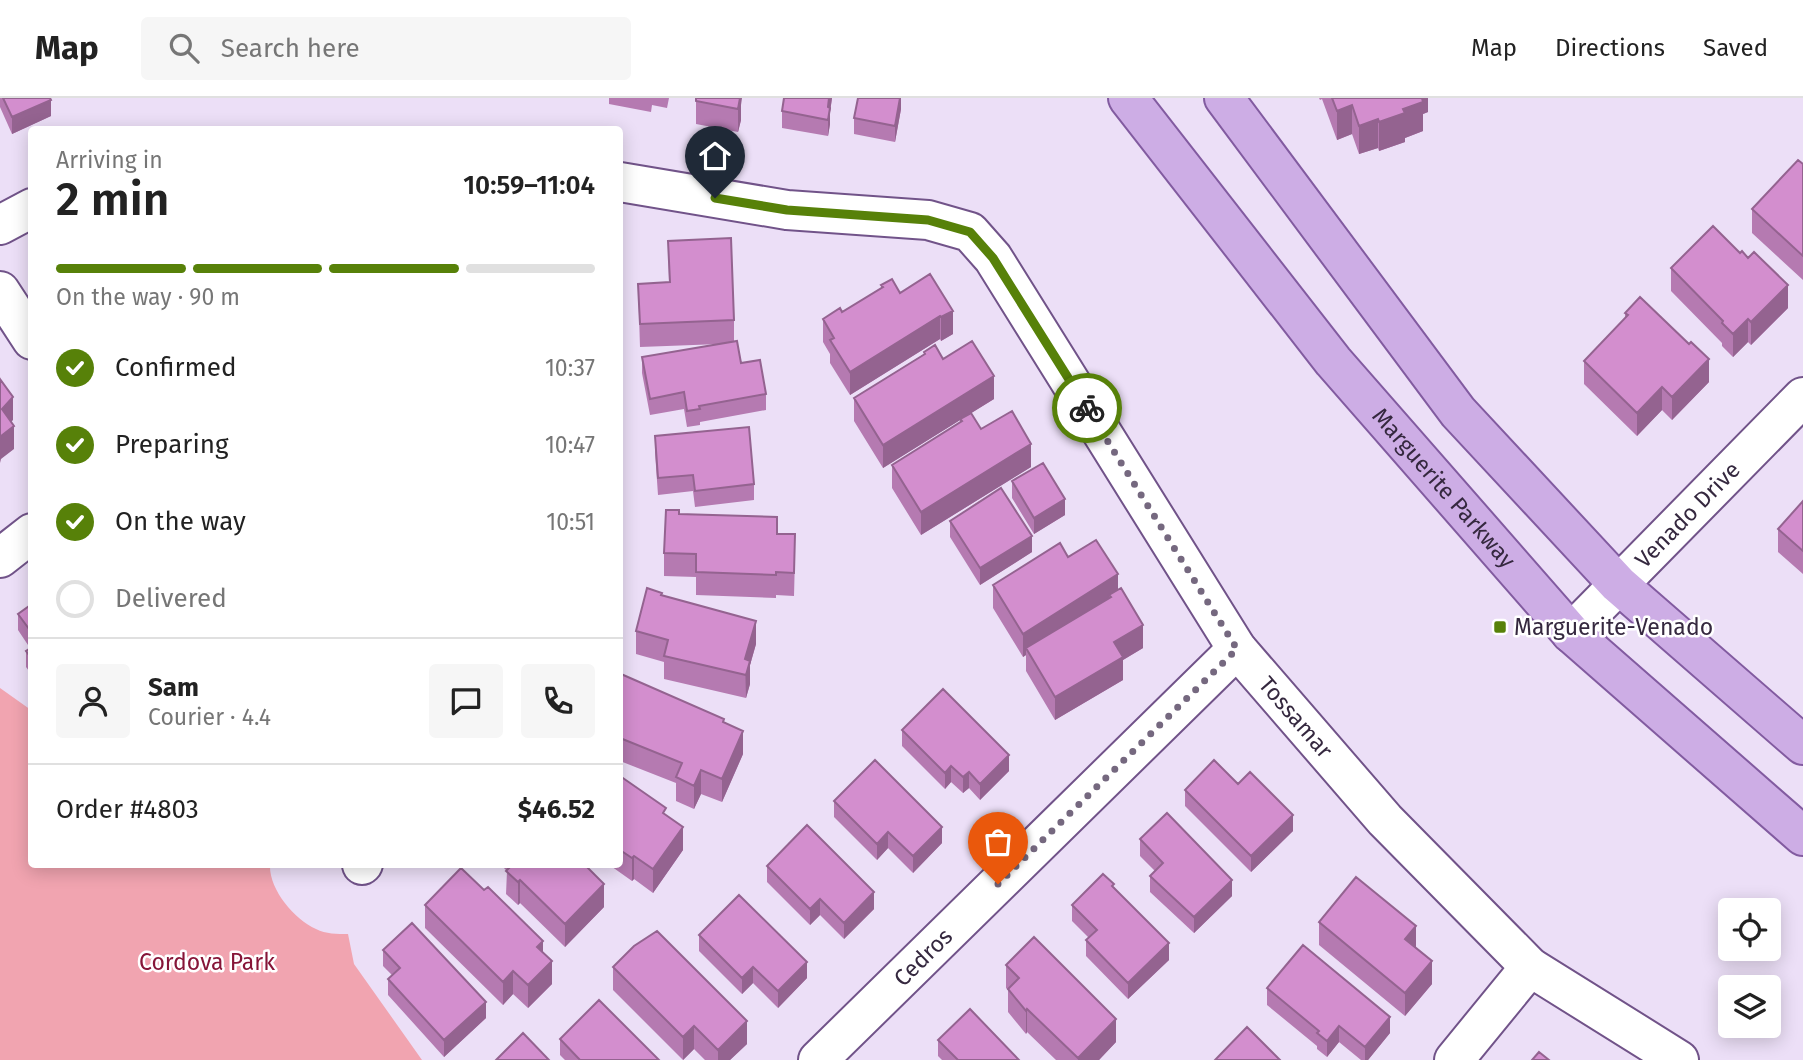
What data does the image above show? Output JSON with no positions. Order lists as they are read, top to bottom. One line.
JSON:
{"streets":{"main road":["Marguerite Parkway"],"street":["Venado Drive","Tossamar","Cedros"]},"crossings":[["Marguerite Parkway","Venado Drive"],["Tossamar","Cedros"]],"parks":["Cordova Park"],"places":{"transit":["Marguerite-Venado"]},"page":{"header":"Map","search":"Search here","nav":["Map","Directions","Saved"],"heading":["2 min","Arriving in","10:59–11:04"],"panel":["Sam","Courier · 4.4","Order #4803","$46.52"],"bar":"On the way · 90 m","list":[["Confirmed","10:37"],["Preparing","10:47"],["On the way","10:51"],"Delivered"]}}
